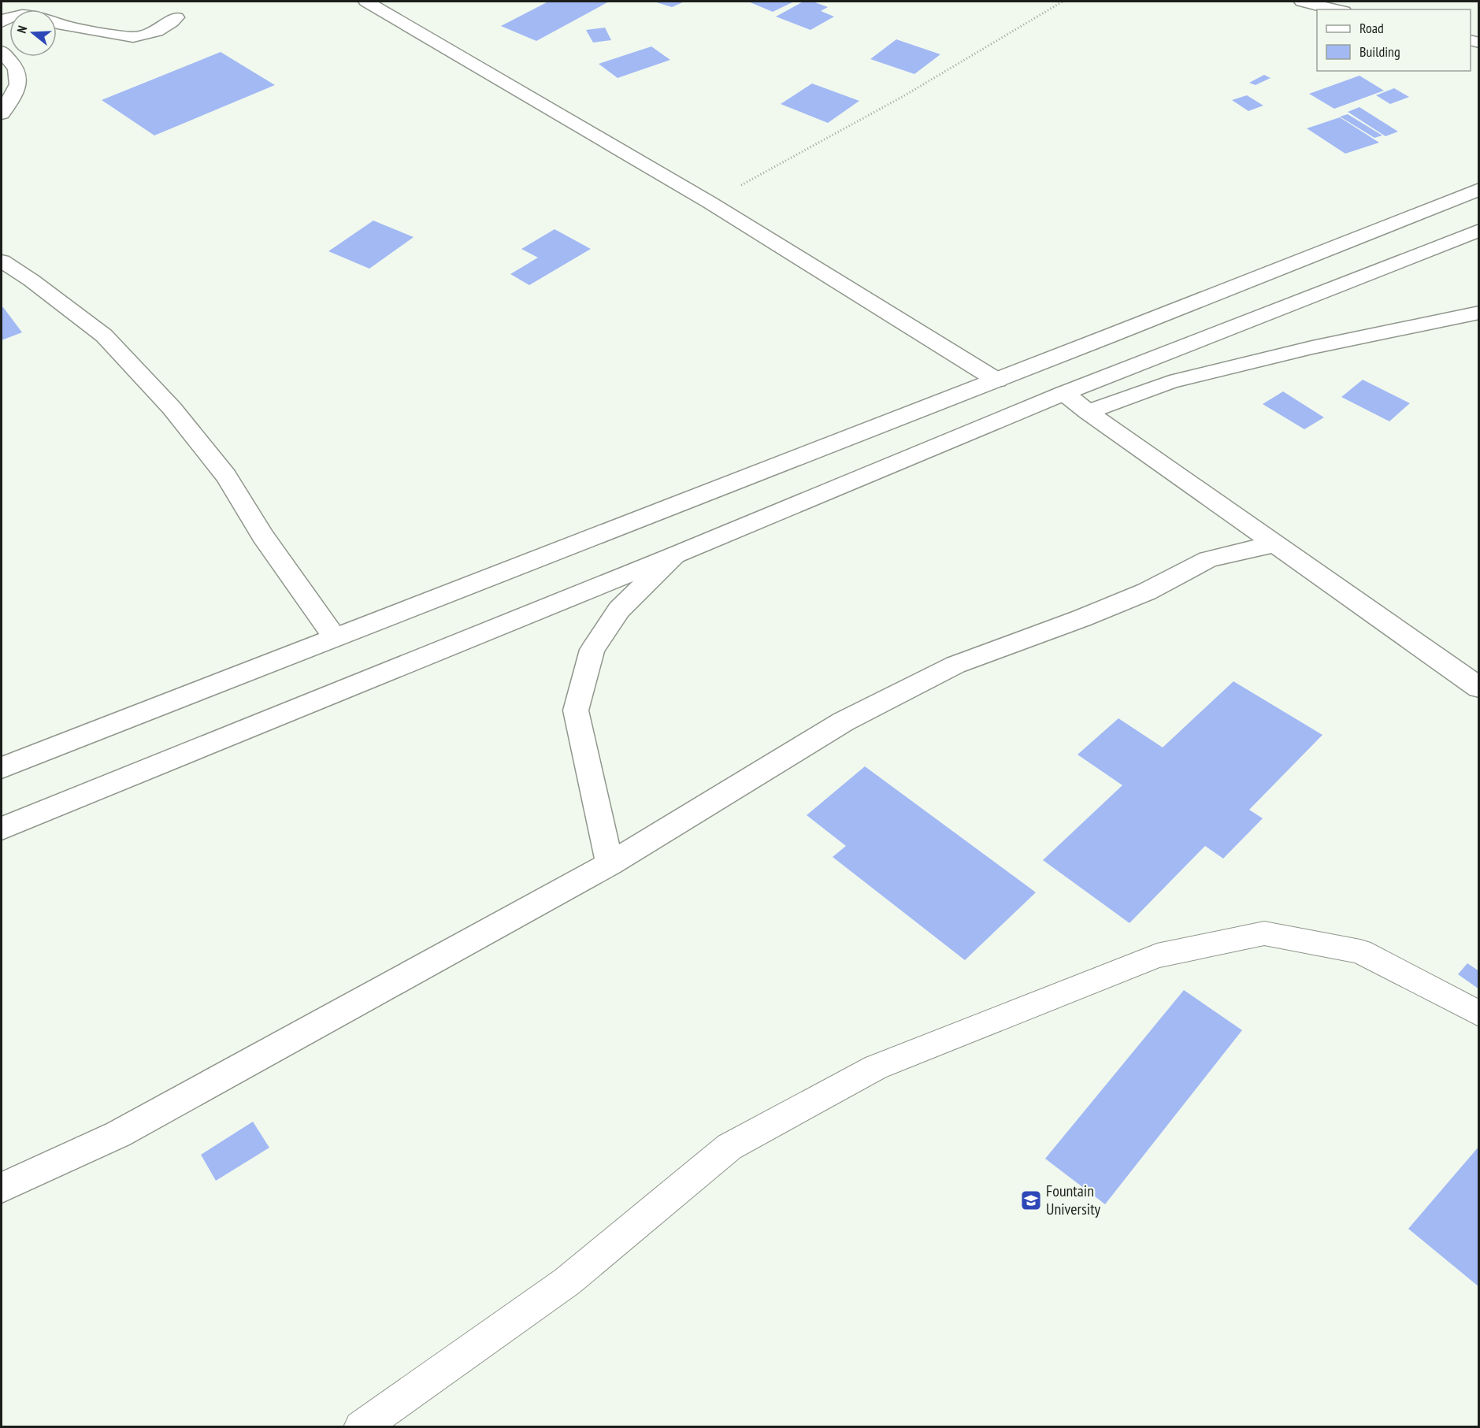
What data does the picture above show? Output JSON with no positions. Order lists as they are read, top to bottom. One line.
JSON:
{"places":{"school or university":["Fountain University"]},"legend":["Road","Building"],"north":"left"}
